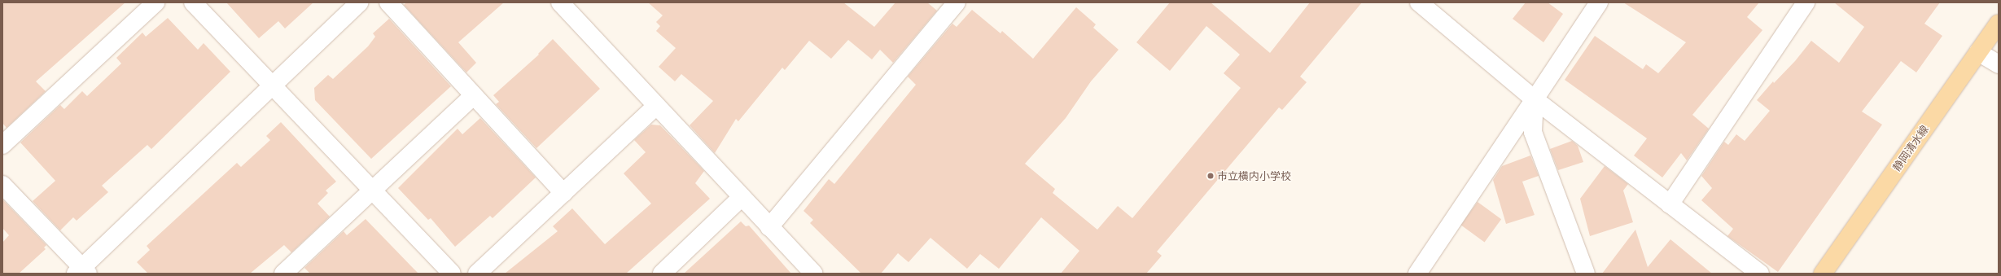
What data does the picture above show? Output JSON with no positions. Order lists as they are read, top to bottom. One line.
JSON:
{"streets":{"main road":["静岡清水線"]},"places":["市立横内小学校"]}
